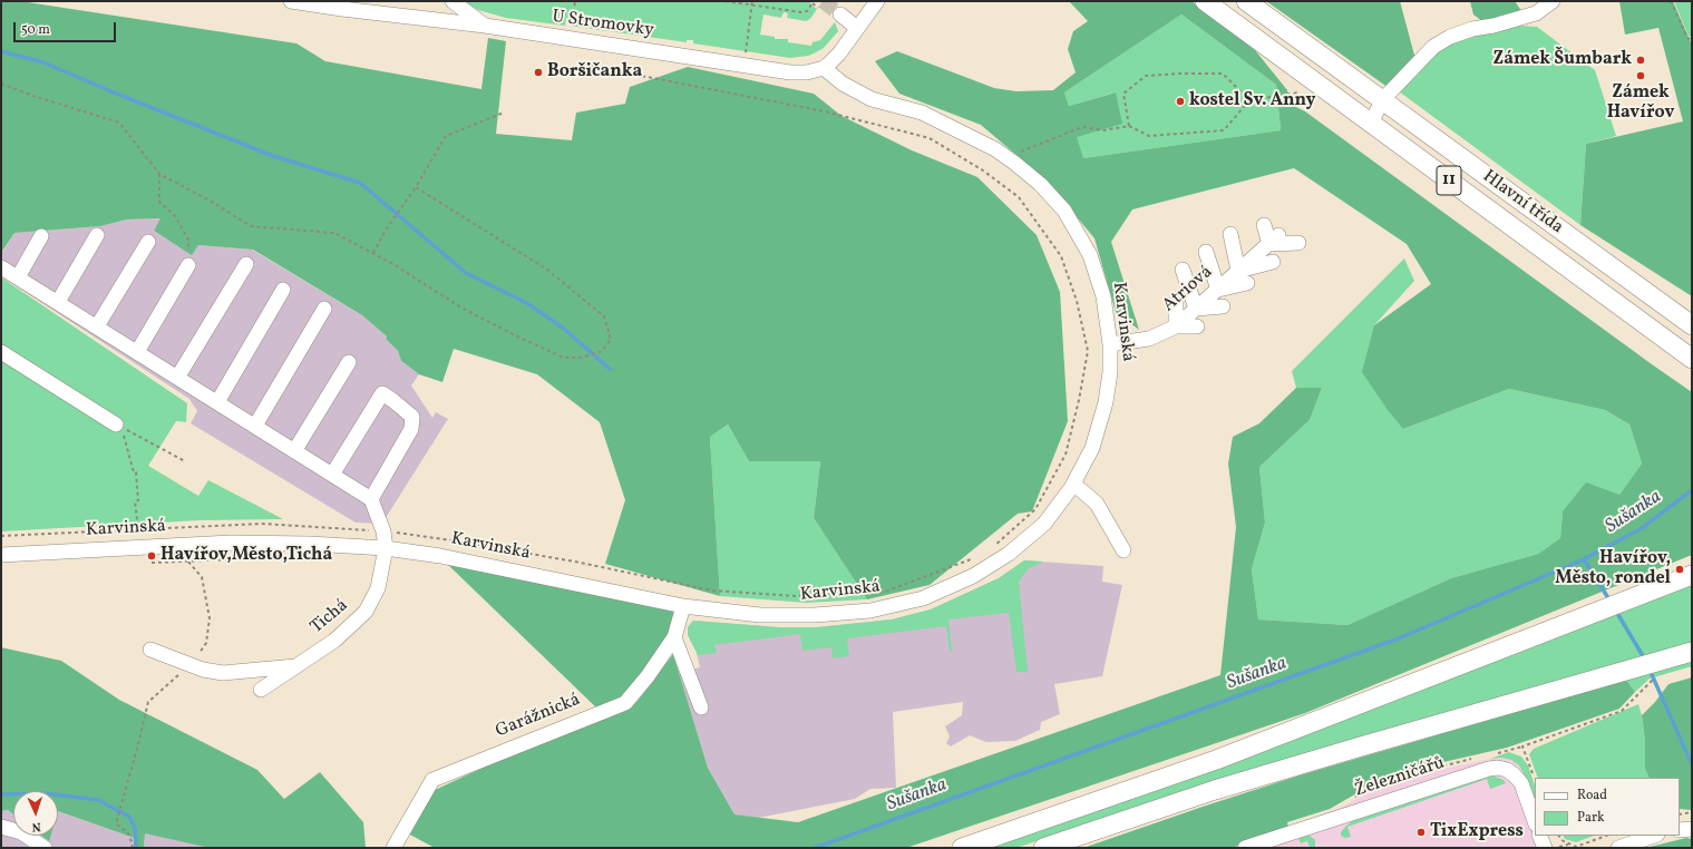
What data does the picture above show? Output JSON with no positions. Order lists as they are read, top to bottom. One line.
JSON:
{"streets":{"main road":["11","Hlavní třída"],"street":["U Stromovky","Atriová","Karvinská","Tichá","Garážnická","Železničářů"]},"crossings":[["U Stromovky","Karvinská"],["Atriová","Karvinská"],["Karvinská","Tichá"],["Karvinská","Garážnická"]],"water":["Sušanka"],"places":["Zámek Šumbark","Boršičanka","Zámek Havířov","kostel Sv. Anny","Havířov,Město,Tichá","Havířov, Město, rondel","TixExpress"],"legend":["Road","Park"],"scale_bar":"50 m","north":"bottom"}
